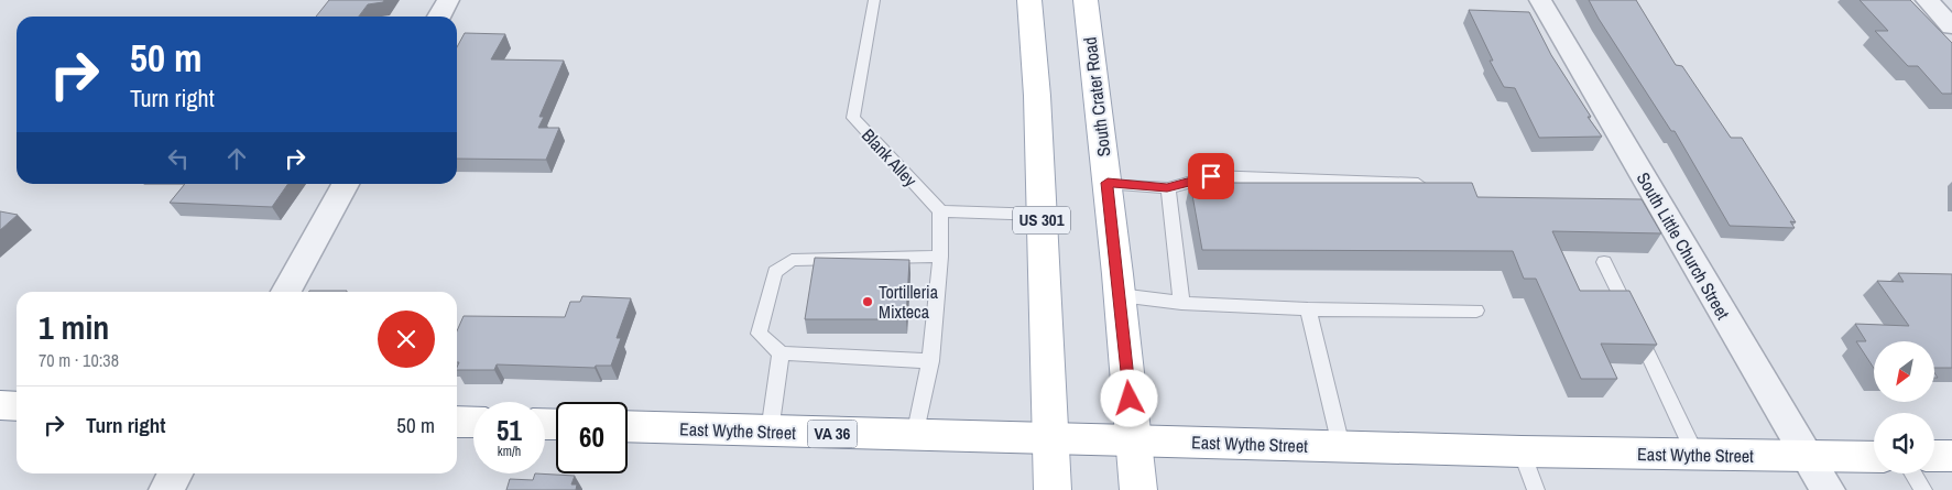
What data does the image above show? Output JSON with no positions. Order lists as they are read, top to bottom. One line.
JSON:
{"streets":{"main road":["South Crater Road","US 301","East Wythe Street","VA 36"],"street":["South Little Church Street"],"lane":["Blank Alley"]},"crossings":[["South Crater Road","East Wythe Street"],["US 301","East Wythe Street"],["South Little Church Street","East Wythe Street"]],"places":["Tortilleria Mixteca"],"north":"bottom left","page":{"turn":["50 m","Turn right"],"heading":["1 min","70 m · 10:38"],"list":[{"name":"Turn right","value":"50 m"}],"speed":"51 km/h","limit":"60"}}
